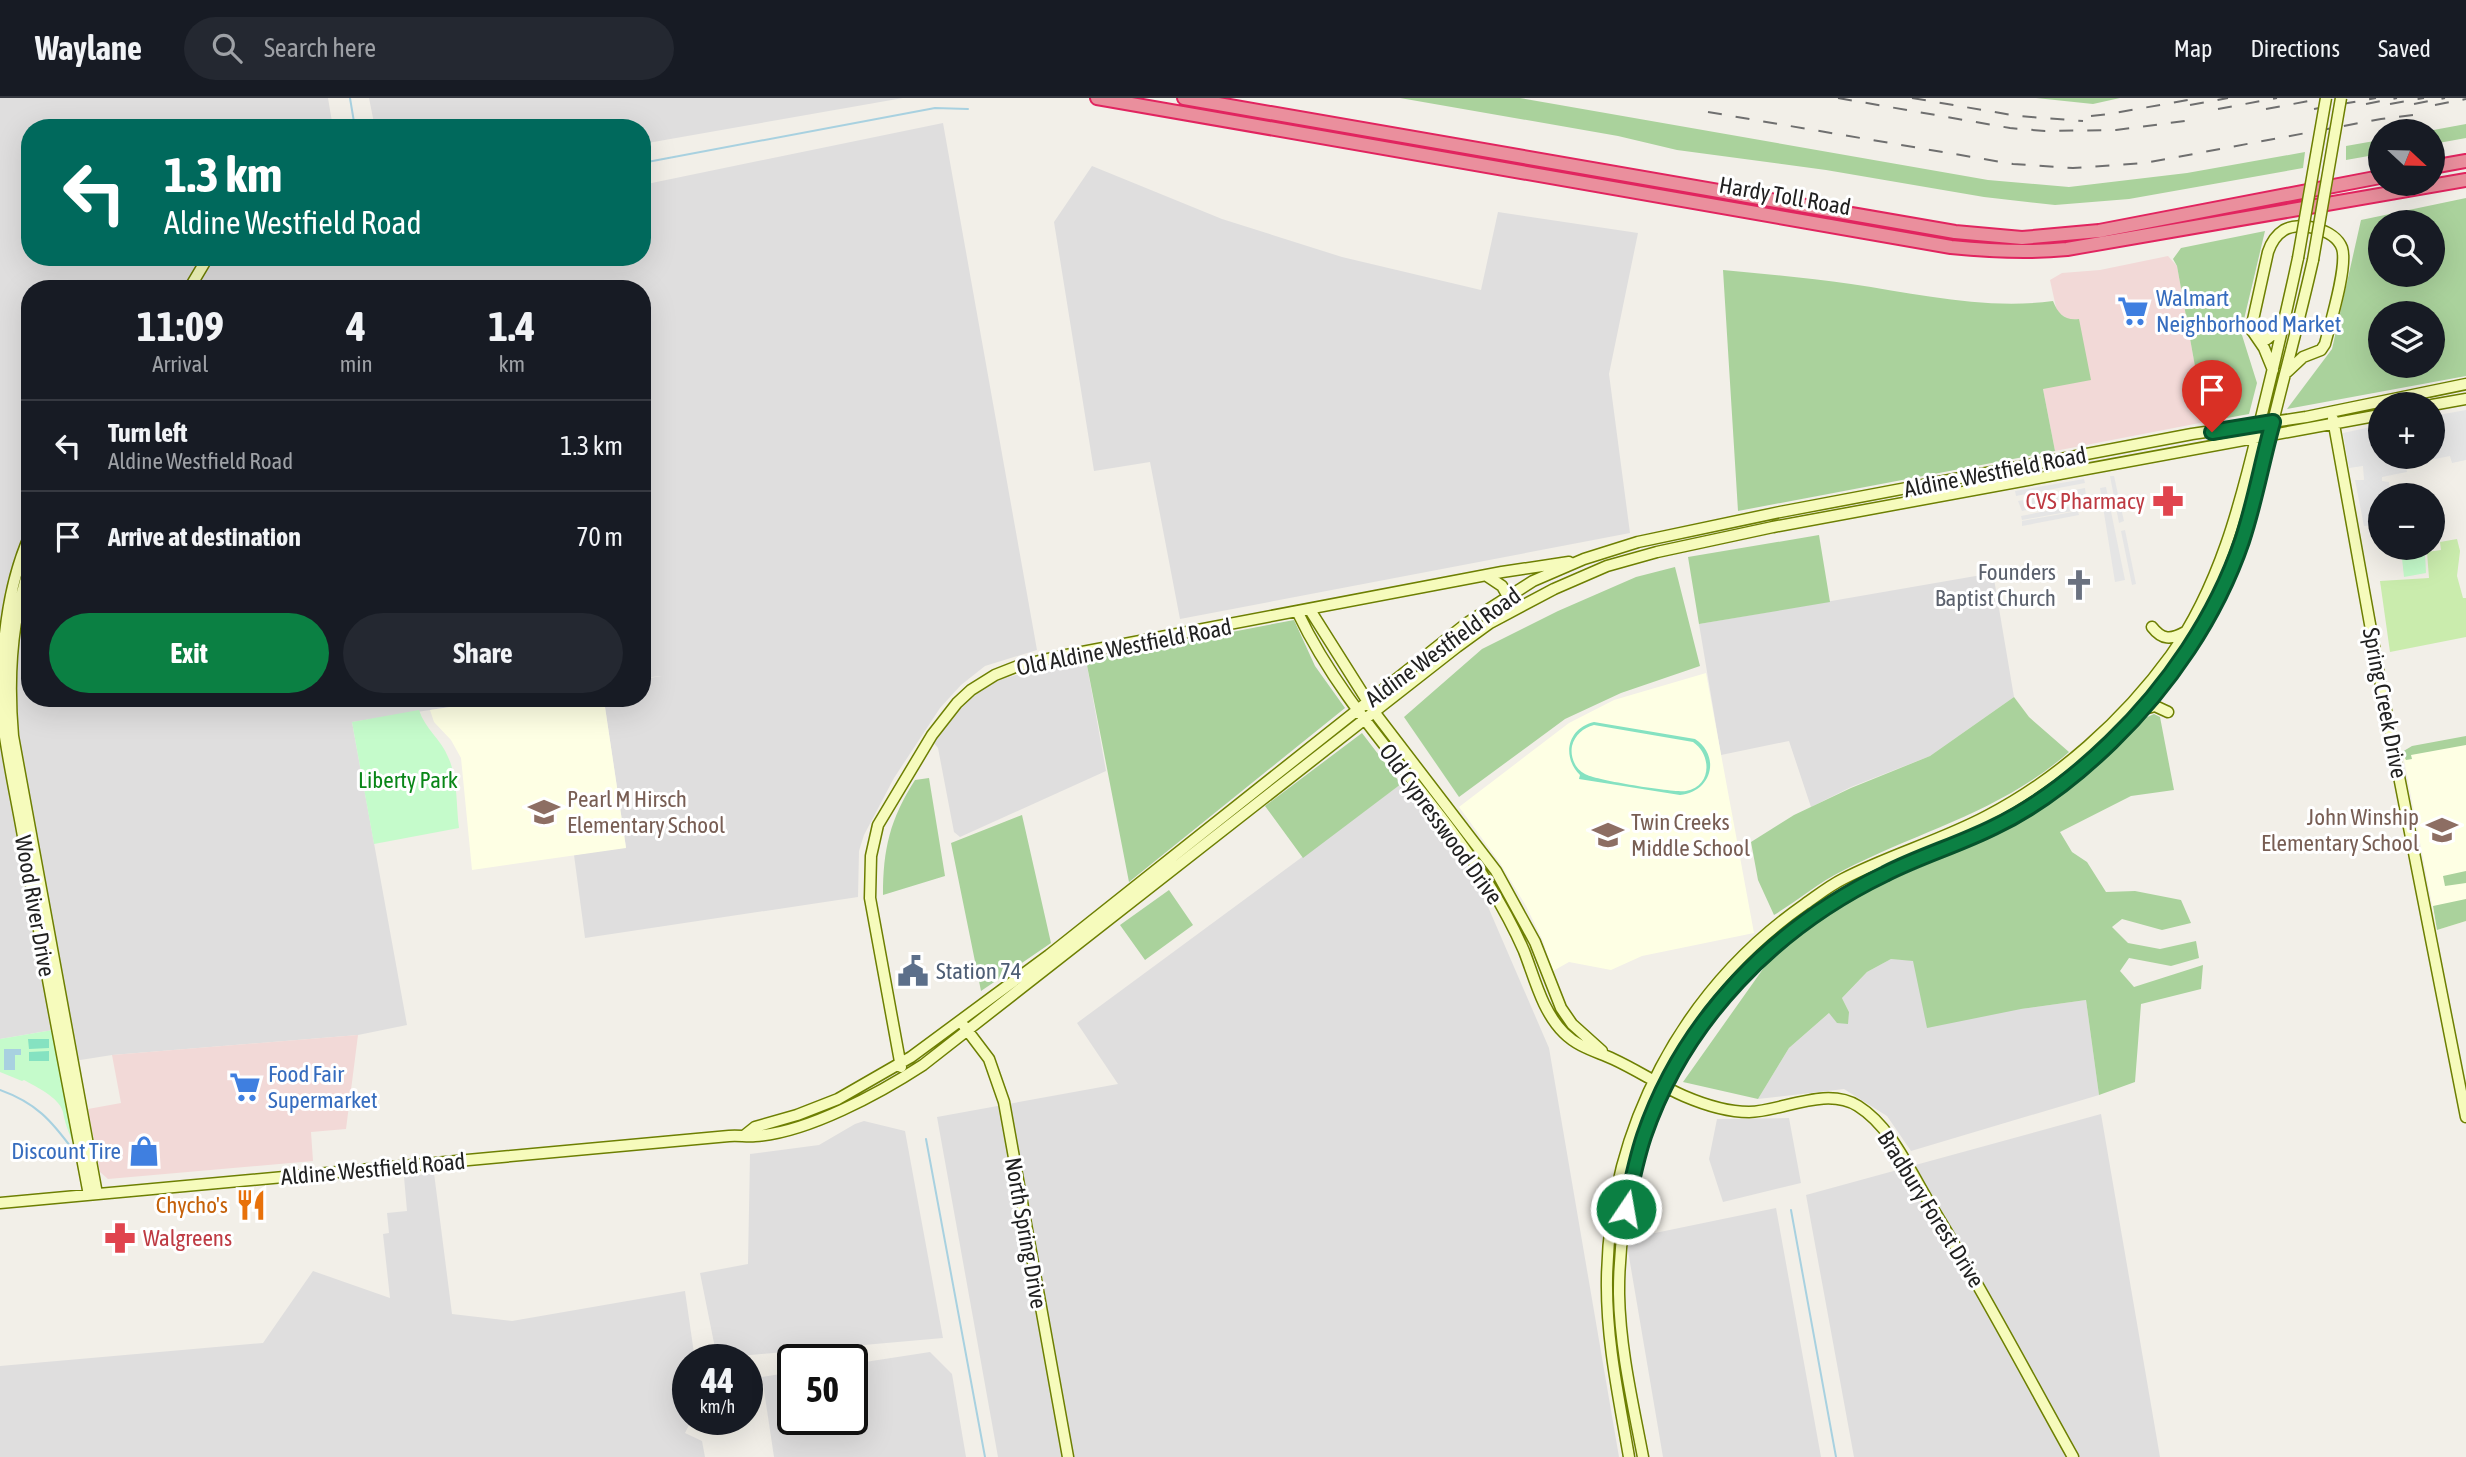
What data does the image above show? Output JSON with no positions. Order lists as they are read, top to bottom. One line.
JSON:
{"streets":{"highway":["Hardy Toll Road"],"main road":["Aldine Westfield Road","Old Aldine Westfield Road","Spring Creek Drive","Old Cypresswood Drive","Wood River Drive","Bradbury Forest Drive","North Spring Drive"]},"crossings":[["Aldine Westfield Road","Old Aldine Westfield Road"],["Aldine Westfield Road","Spring Creek Drive"],["Aldine Westfield Road","Old Cypresswood Drive"],["Aldine Westfield Road","Wood River Drive"],["Aldine Westfield Road","North Spring Drive"],["Old Aldine Westfield Road","Old Cypresswood Drive"],["Old Cypresswood Drive","Bradbury Forest Drive"]],"parks":["Liberty Park"],"places":{"supermarket":["Walmart Neighborhood Market","Food Fair Supermarket"],"pharmacy":["CVS Pharmacy","Walgreens"],"church":["Founders Baptist Church"],"school or university":["Pearl M Hirsch Elementary School","John Winship Elementary School","Twin Creeks Middle School"],"public building":["Station 74"],"shop":["Discount Tire"],"restaurant":["Chycho's"]},"north":"right","page":{"header":"Waylane","search":"Search here","nav":["Map","Directions","Saved"],"map_buttons":["+","−"],"turn":["1.3 km","Aldine Westfield Road"],"eta":["11:09","Arrival","4","min","1.4","km"],"list":[{"name":"Turn left","note":"Aldine Westfield Road","value":"1.3 km"},{"name":"Arrive at destination","value":"70 m"}],"buttons":["Exit","Share"],"speed":"44 km/h","limit":"50"}}
